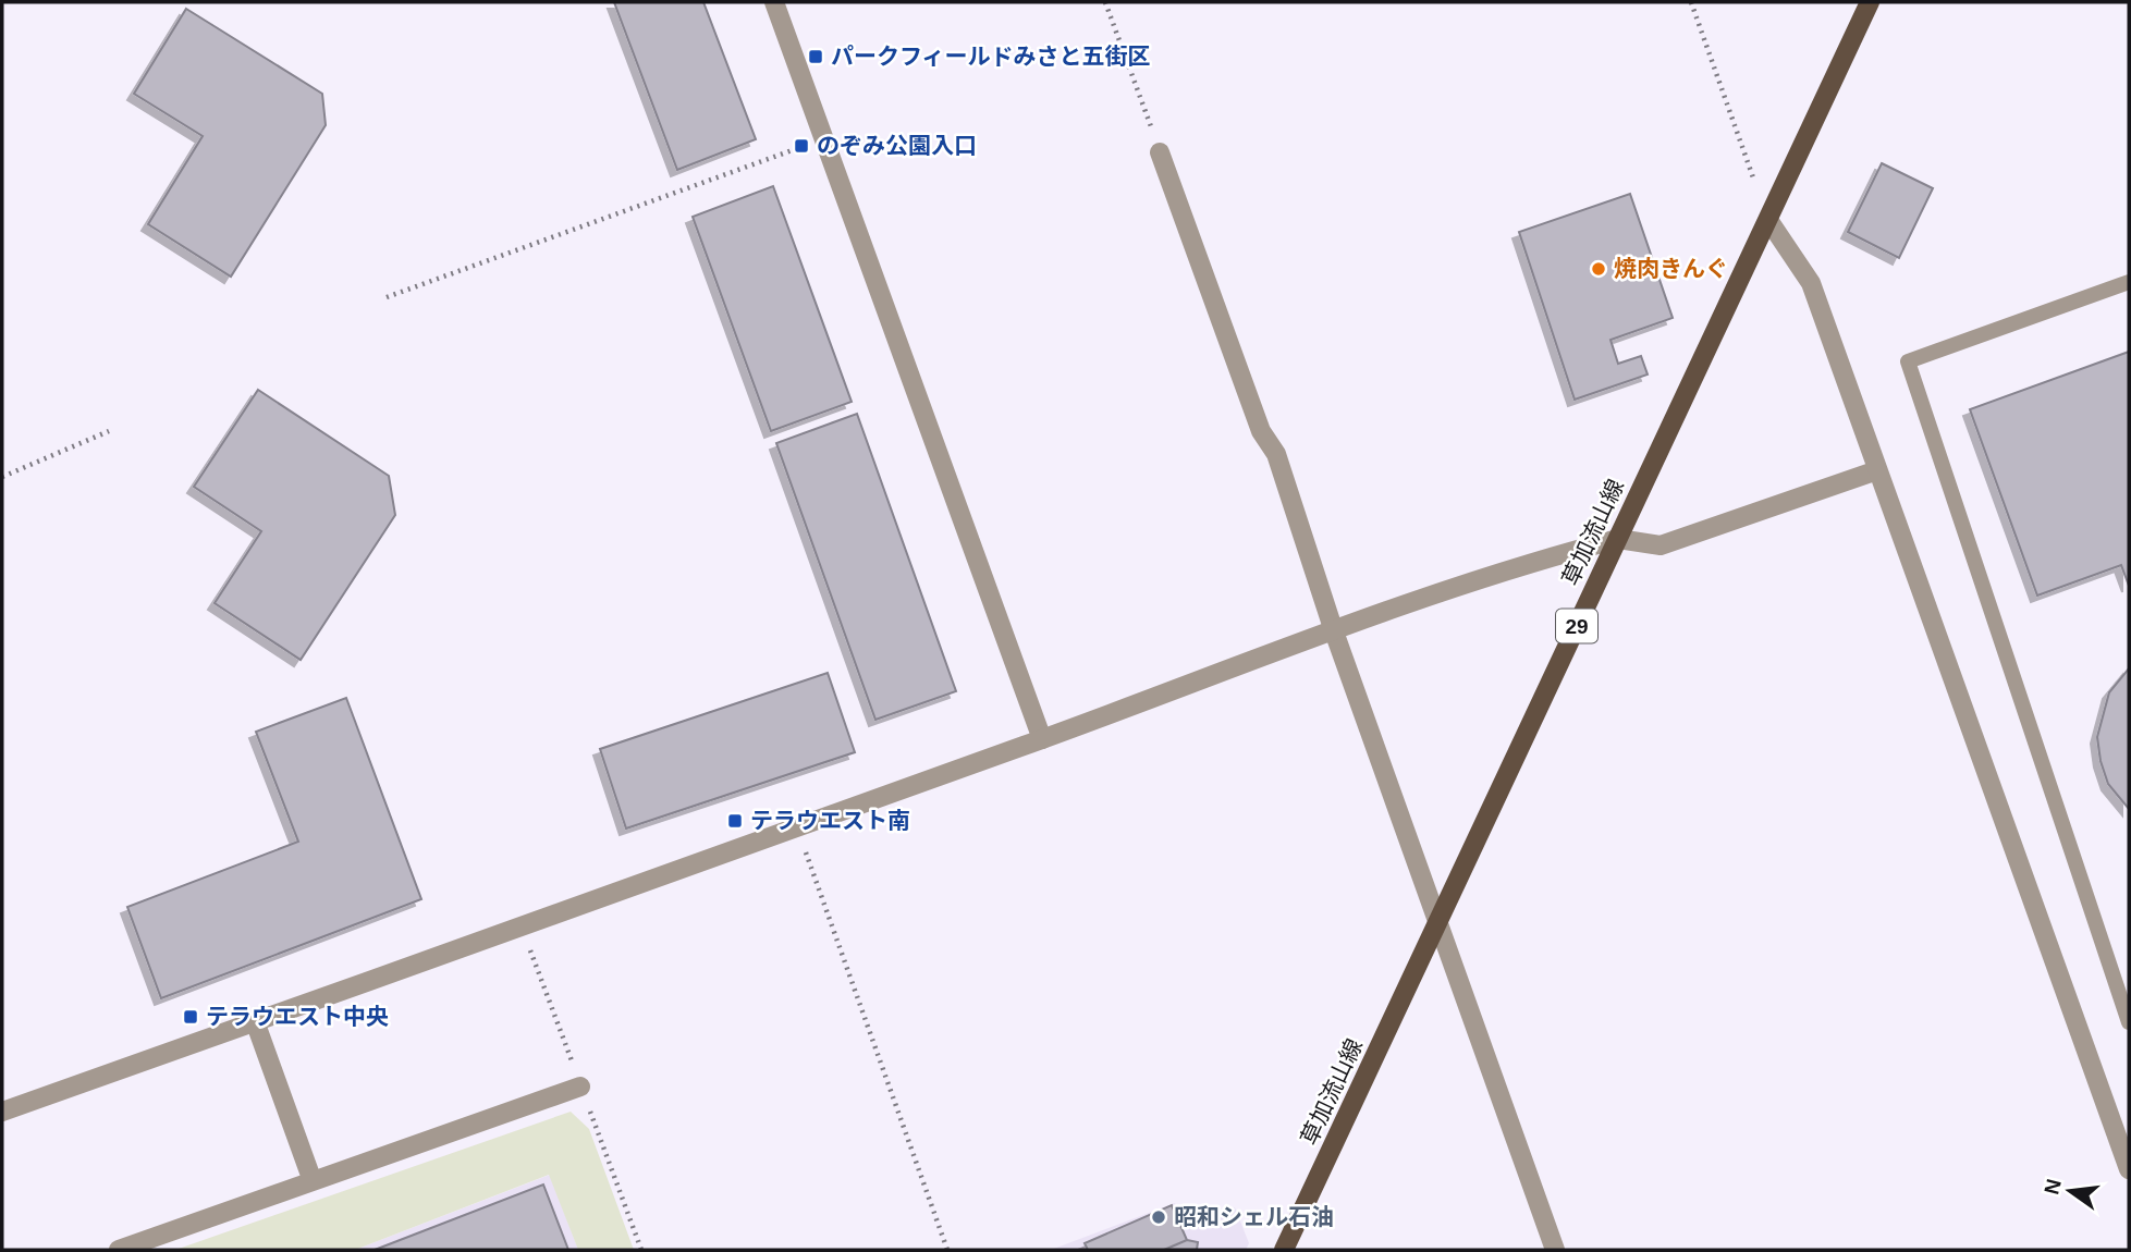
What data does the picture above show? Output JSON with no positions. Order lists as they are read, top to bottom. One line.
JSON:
{"streets":{"main road":["草加流山線","29"]},"places":{"transit":["パークフィールドみさと五街区","のぞみ公園入口","テラウエスト南","テラウエスト中央"],"other":["焼肉きんぐ","昭和シェル石油"]},"north":"left"}
